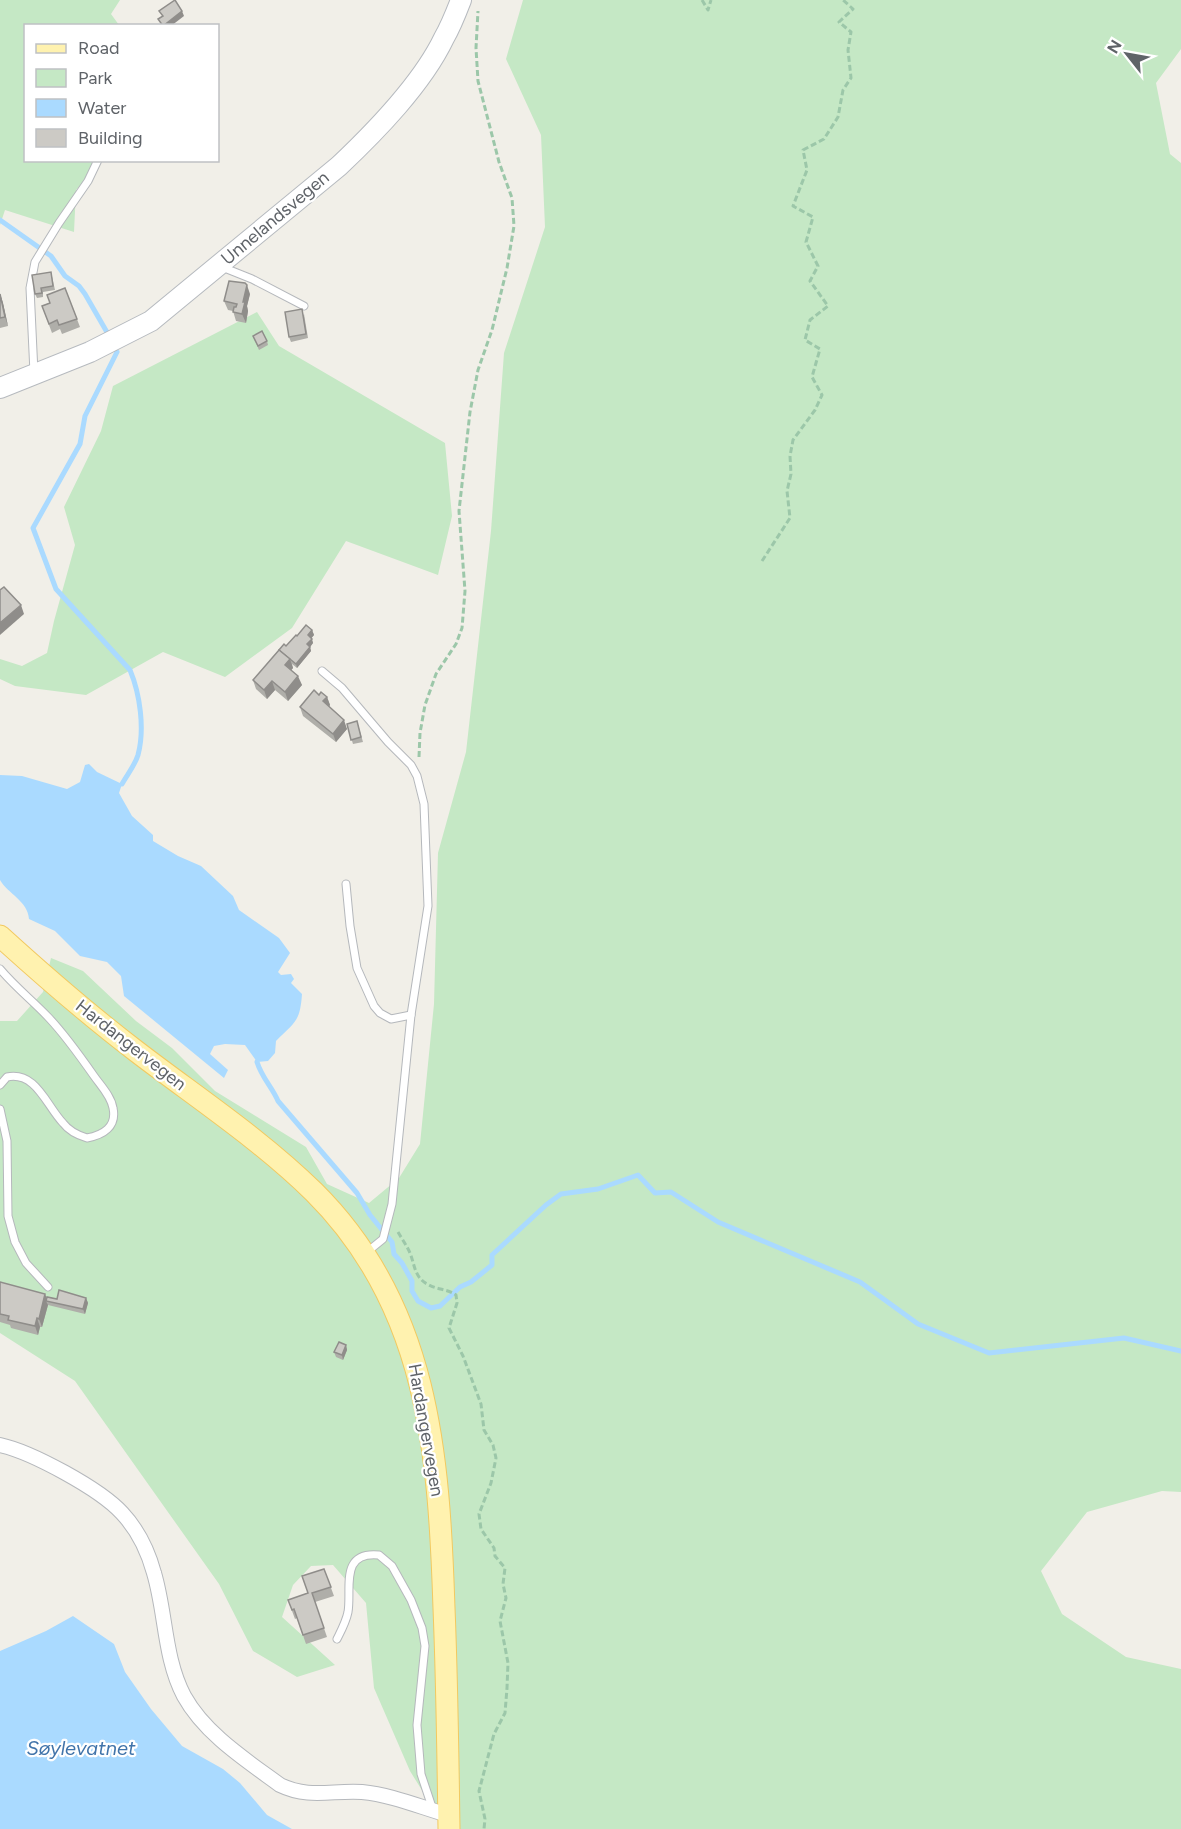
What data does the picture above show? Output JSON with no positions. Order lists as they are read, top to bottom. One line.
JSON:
{"streets":{"main road":["Unnelandsvegen","Hardangervegen"]},"water":["Søylevatnet"],"legend":["Road","Park","Water","Building"],"north":"top left"}
